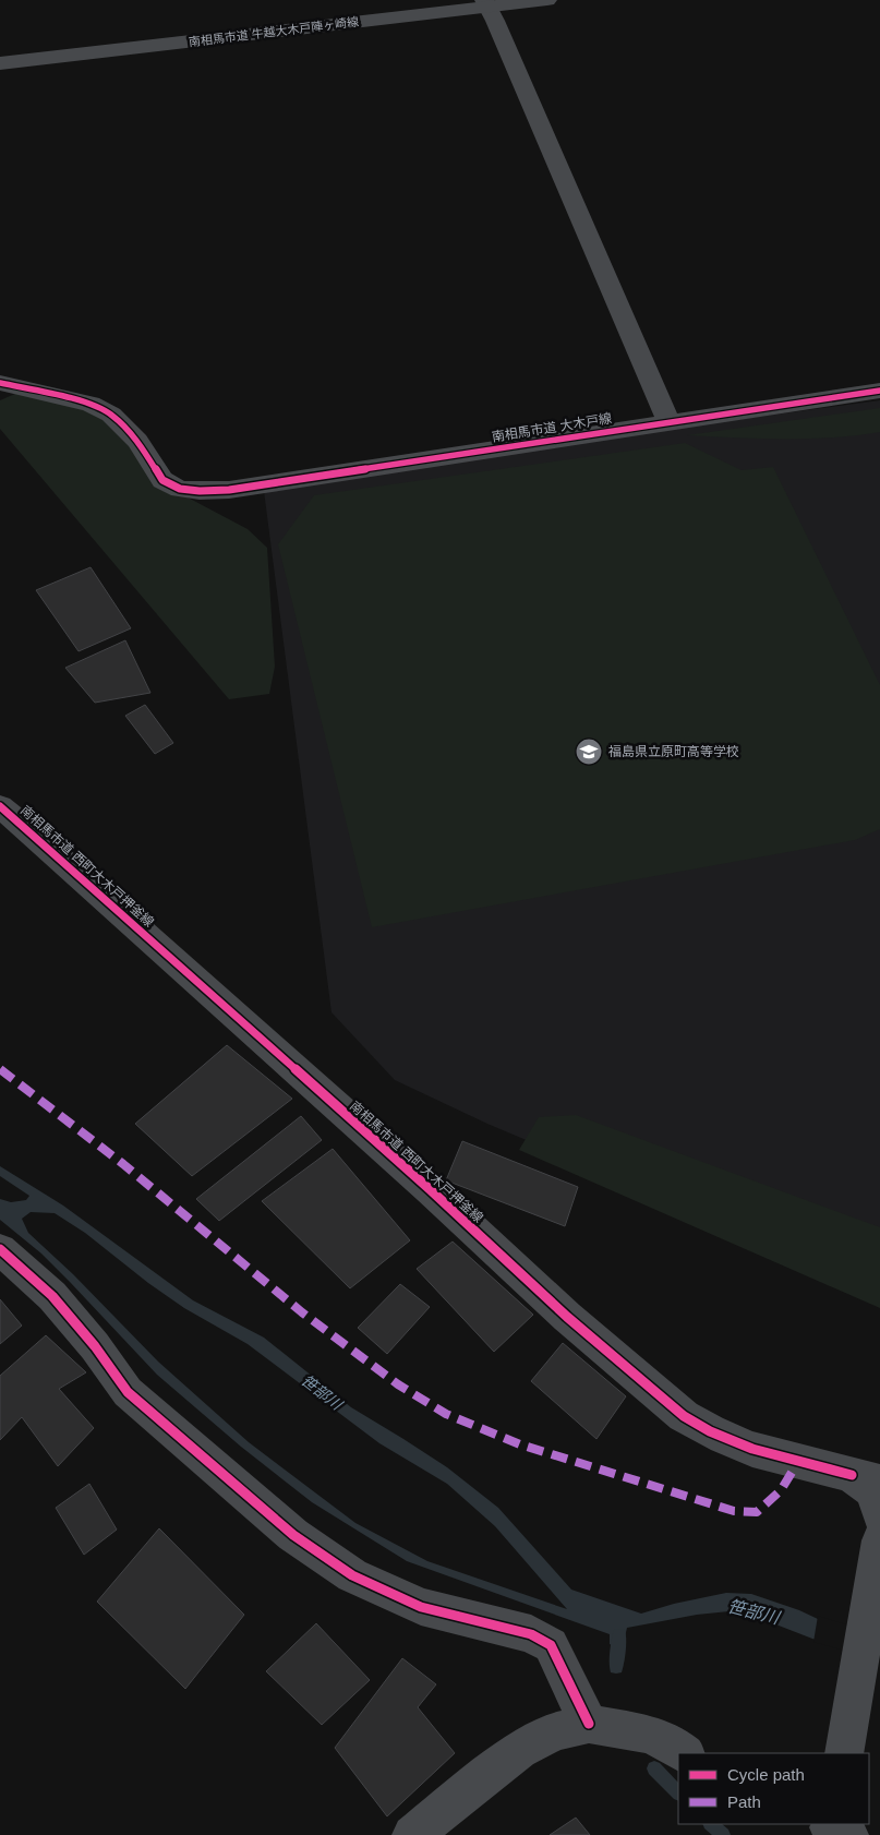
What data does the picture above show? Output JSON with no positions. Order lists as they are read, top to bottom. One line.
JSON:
{"streets":{"street":["南相馬市道 牛越大木戸陣ヶ崎線","南相馬市道 大木戸線","南相馬市道 西町大木戸押釜線"]},"water":["笹部川"],"places":{"school or university":["福島県立原町高等学校"]},"legend":["Cycle path","Path"]}
